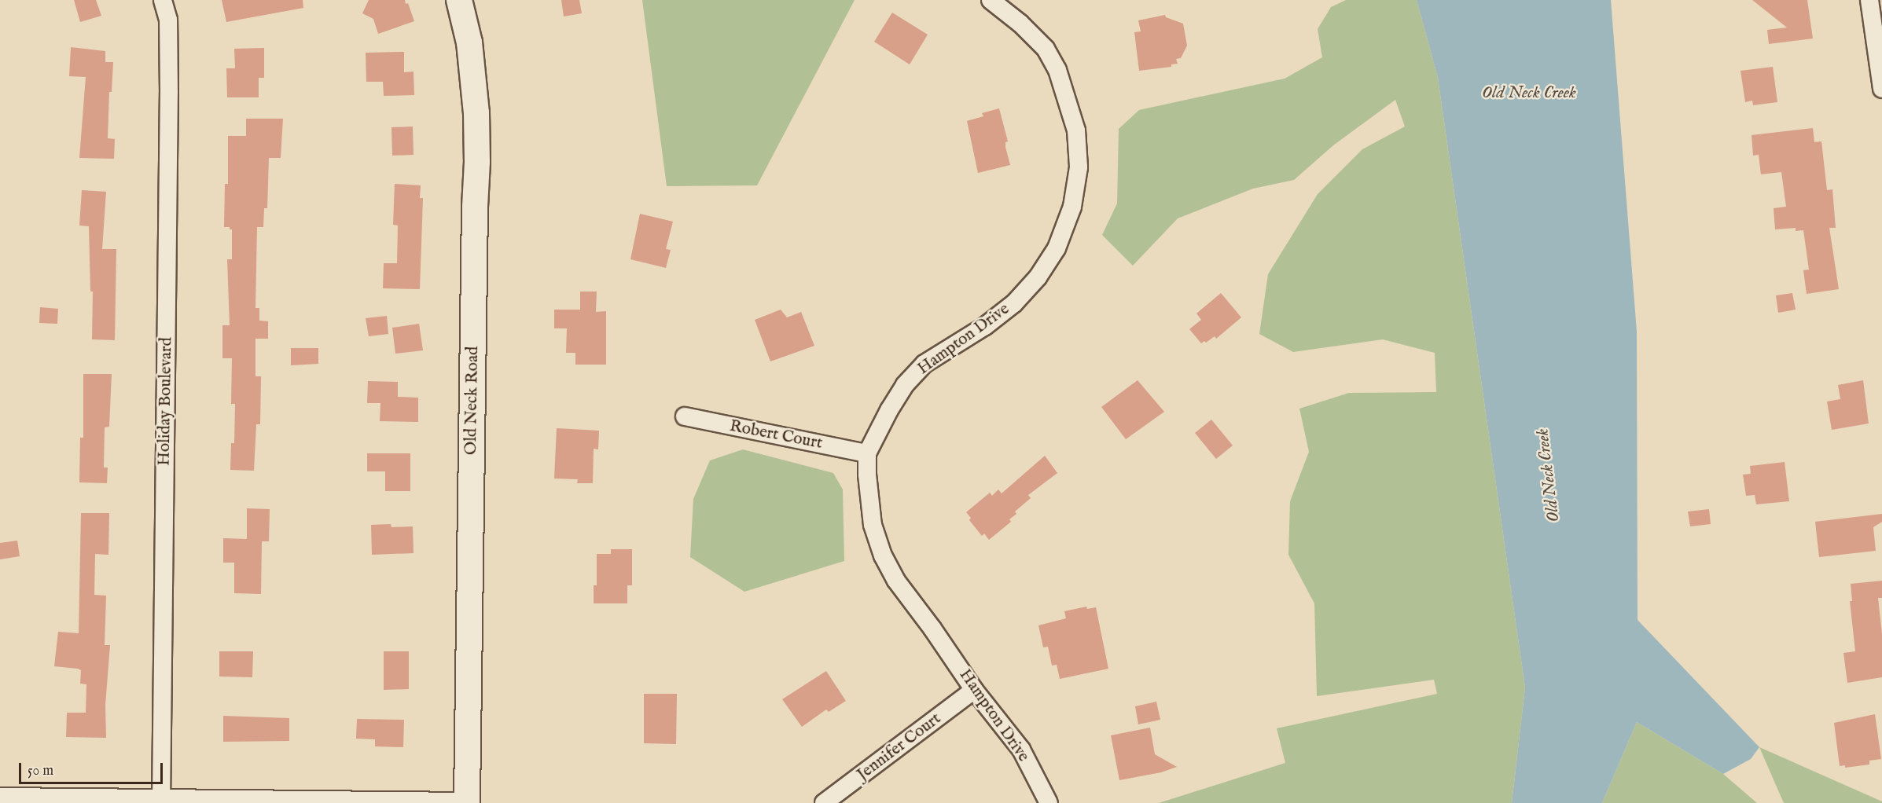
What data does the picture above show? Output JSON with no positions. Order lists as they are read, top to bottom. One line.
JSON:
{"streets":{"street":["Hampton Drive","Old Neck Road","Holiday Boulevard","Robert Court","Jennifer Court"]},"crossings":[["Hampton Drive","Robert Court"],["Hampton Drive","Jennifer Court"]],"water":["Old Neck Creek"],"scale_bar":"50 m"}
